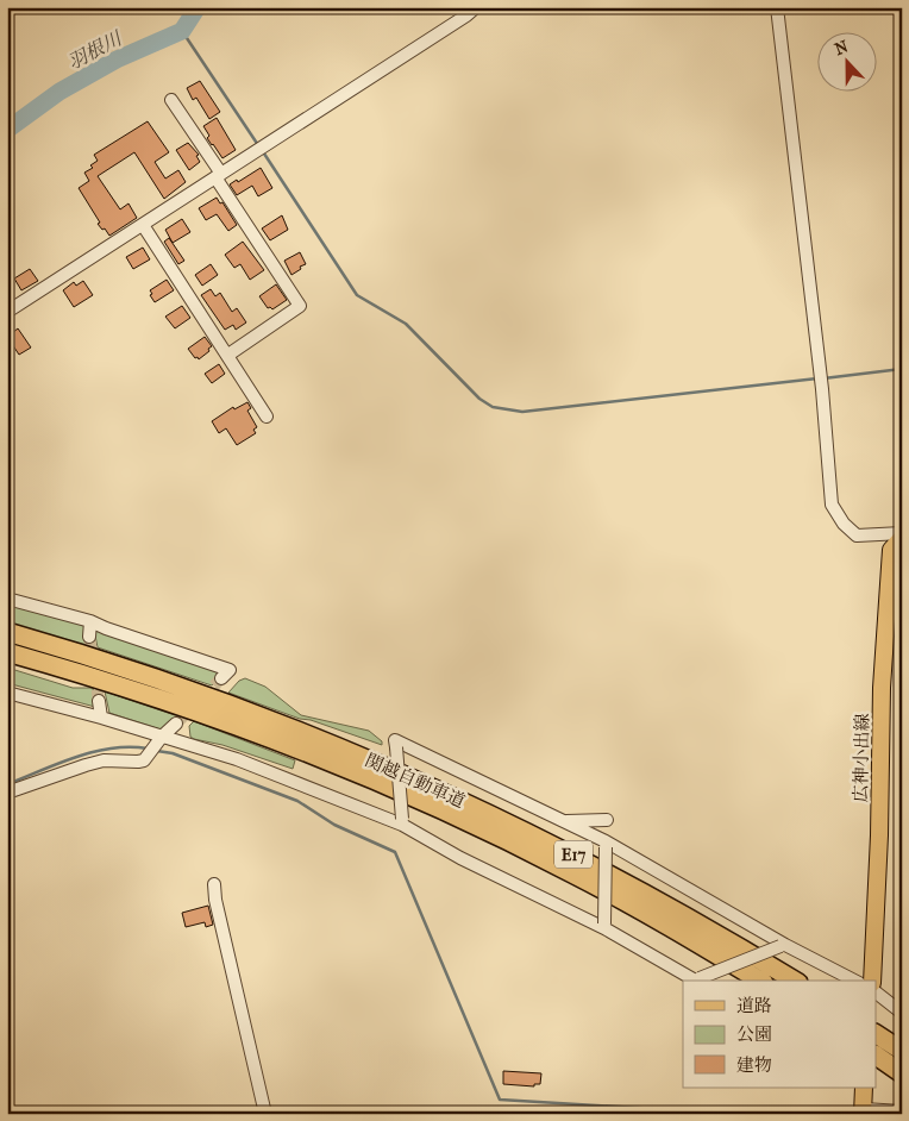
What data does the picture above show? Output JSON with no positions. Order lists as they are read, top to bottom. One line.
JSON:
{"streets":{"highway":["関越自動車道","E17"],"main road":["広神小出線"]},"water":["羽根川"],"legend":["道路","公園","建物"],"north":"top"}
